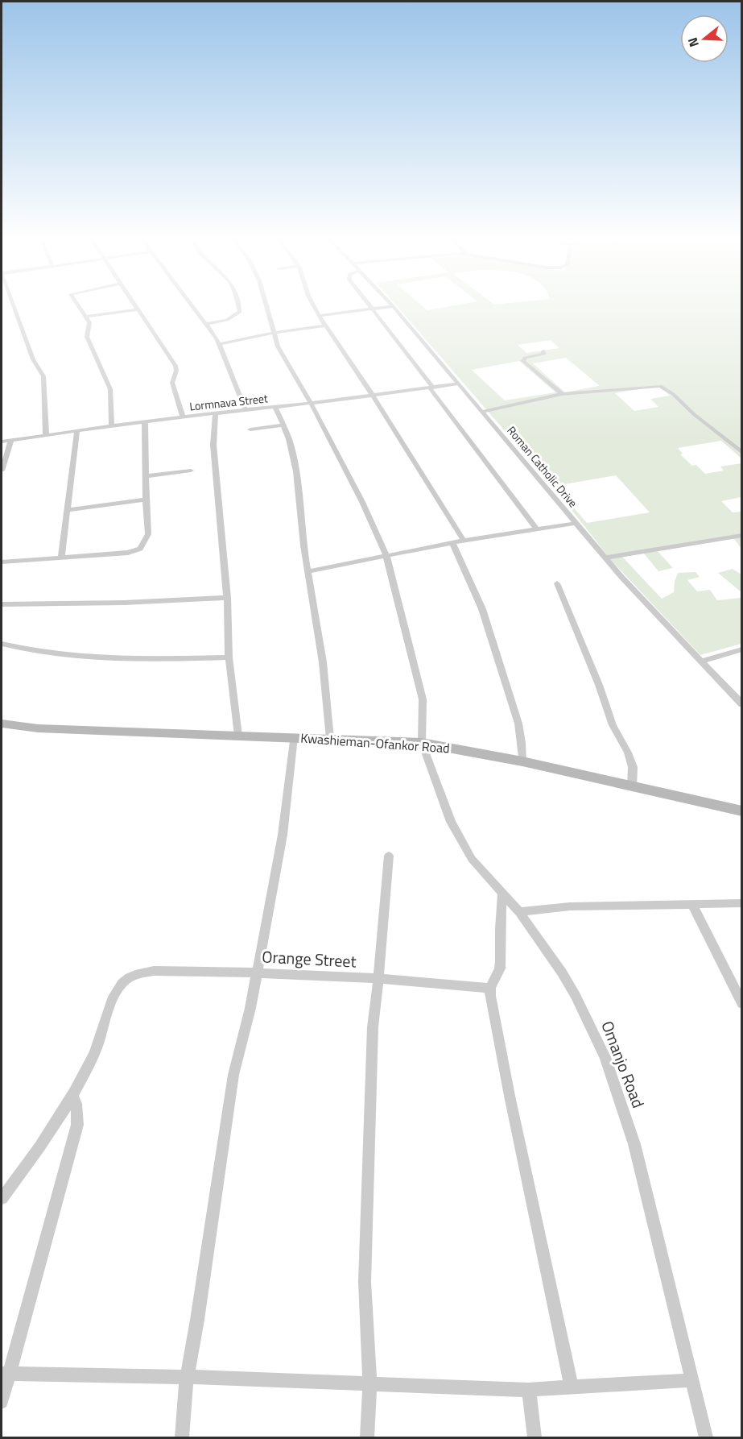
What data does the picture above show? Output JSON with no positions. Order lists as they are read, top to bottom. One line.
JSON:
{"streets":{"main road":["Kwashieman-Ofankor Road"],"street":["Lormnava Street","Roman Catholic Drive","Orange Street","Omanjo Road"]},"crossings":[["Lormnava Street","Roman Catholic Drive"],["Kwashieman-Ofankor Road","Omanjo Road"]],"north":"left"}
